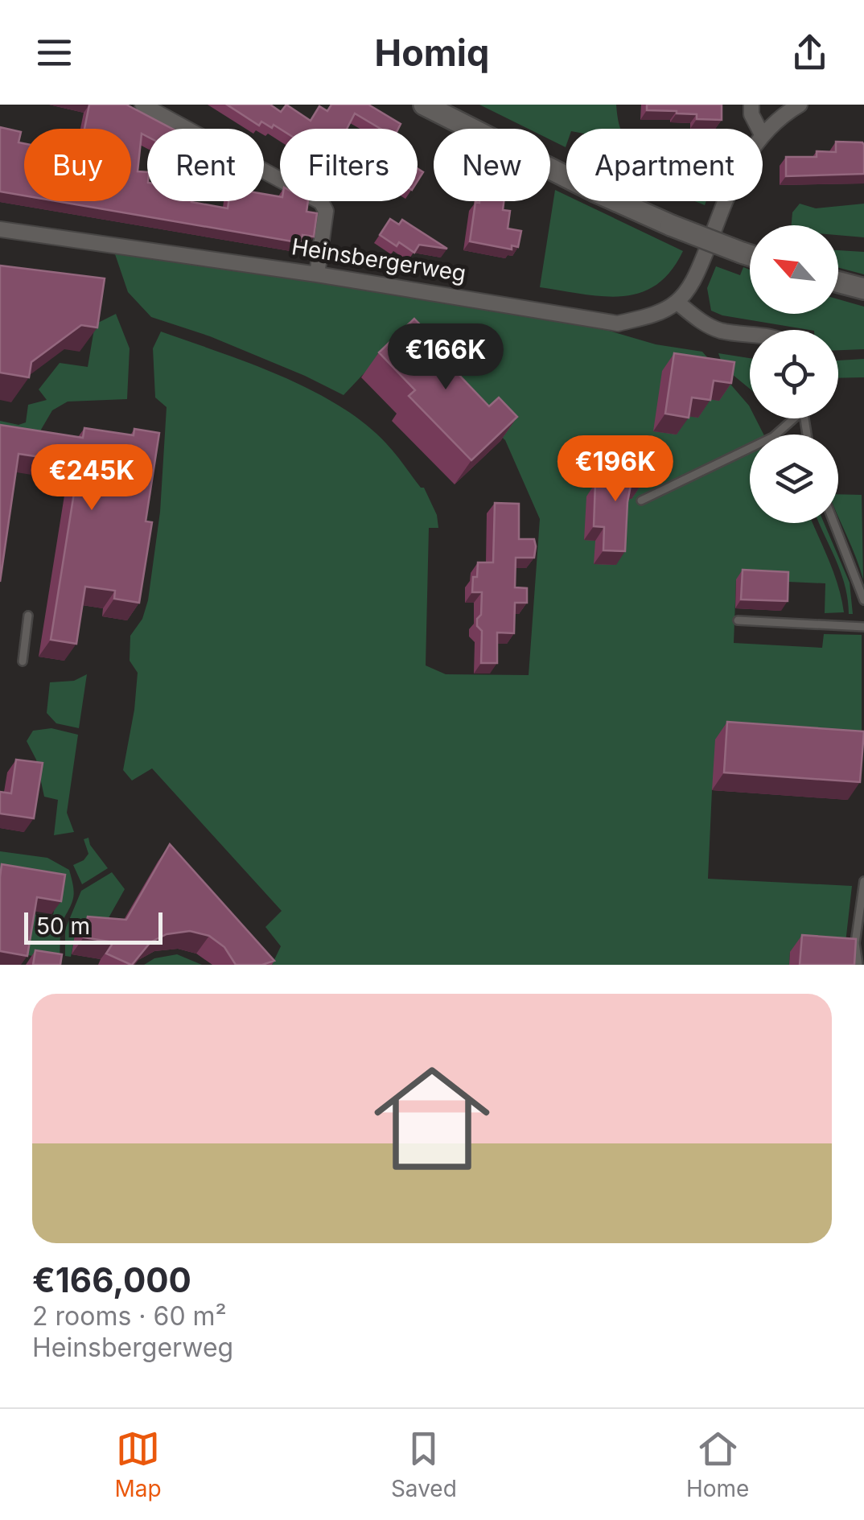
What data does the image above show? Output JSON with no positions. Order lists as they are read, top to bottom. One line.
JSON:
{"streets":{"street":["Heinsbergerweg"]},"scale_bar":"50 m","north":"top left","page":{"header":"Homiq","chip":["Buy","Rent","Filters","New","Apartment"],"price":["€166K","€196K","€245K"],"scale":"50 m","list":[{"name":"€166,000","note":"2 rooms · 60 m² · Heinsbergerweg"}],"tabs":["Map","Saved","Home"]}}
